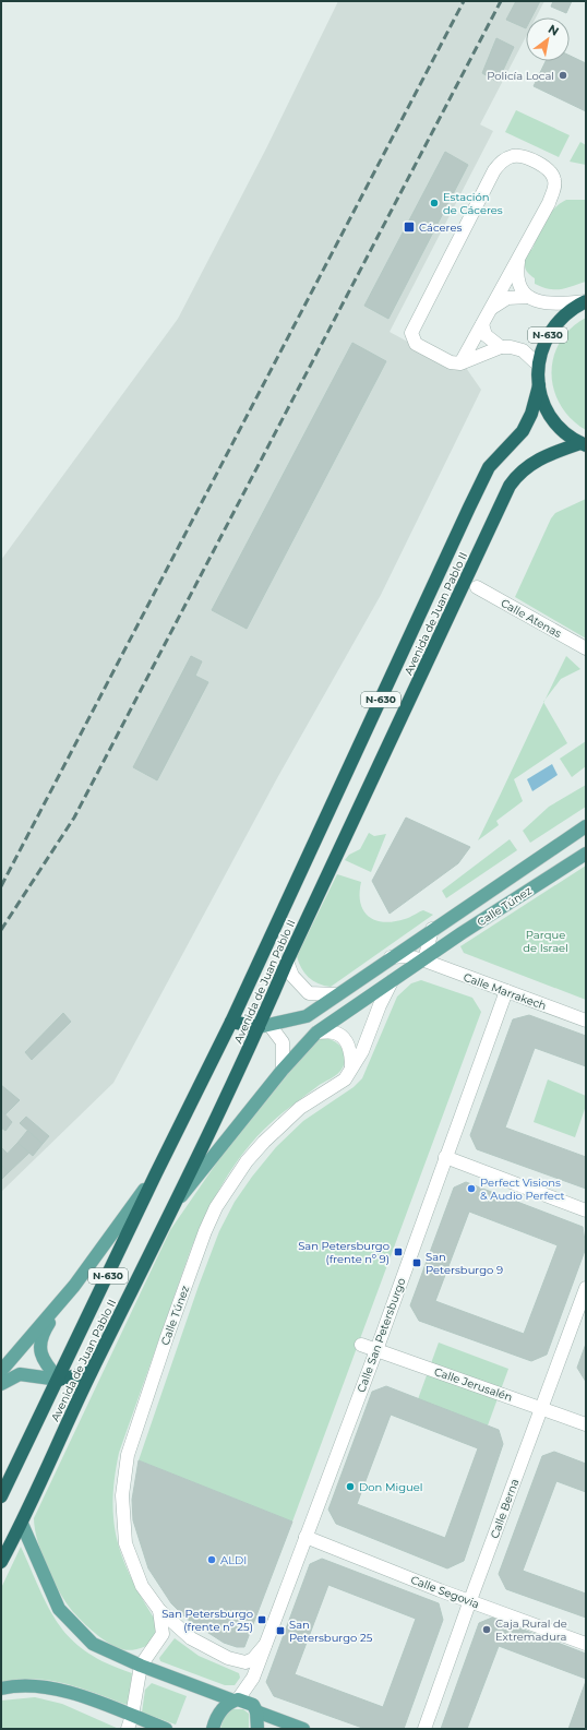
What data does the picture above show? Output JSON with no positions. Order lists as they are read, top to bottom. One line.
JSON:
{"streets":{"highway":["N-630","Avenida de Juan Pablo II"],"main road":["Calle Túnez"],"street":["Calle Atenas","Calle Marrakech","Calle San Petersburgo","Calle Jerusalén","Calle Berna","Calle Segovia"]},"crossings":[["N-630","Avenida de Juan Pablo II"],["Avenida de Juan Pablo II","Calle Túnez"],["Calle Túnez","Calle Marrakech"],["Calle Túnez","Calle San Petersburgo"],["Calle Marrakech","Calle San Petersburgo"],["Calle San Petersburgo","Calle Jerusalén"],["Calle San Petersburgo","Calle Segovia"],["Calle Jerusalén","Calle Berna"],["Calle Berna","Calle Segovia"]],"parks":["Parque de Israel"],"places":{"other":["Policía Local","Estación de Cáceres","Perfect Visions & Audio Perfect","Don Miguel","ALDI","Caja Rural de Extremadura"],"transit":["Cáceres","San Petersburgo (frente nº 9)","San Petersburgo 9","San Petersburgo (frente nº 25)","San Petersburgo 25"]},"north":"top right"}
